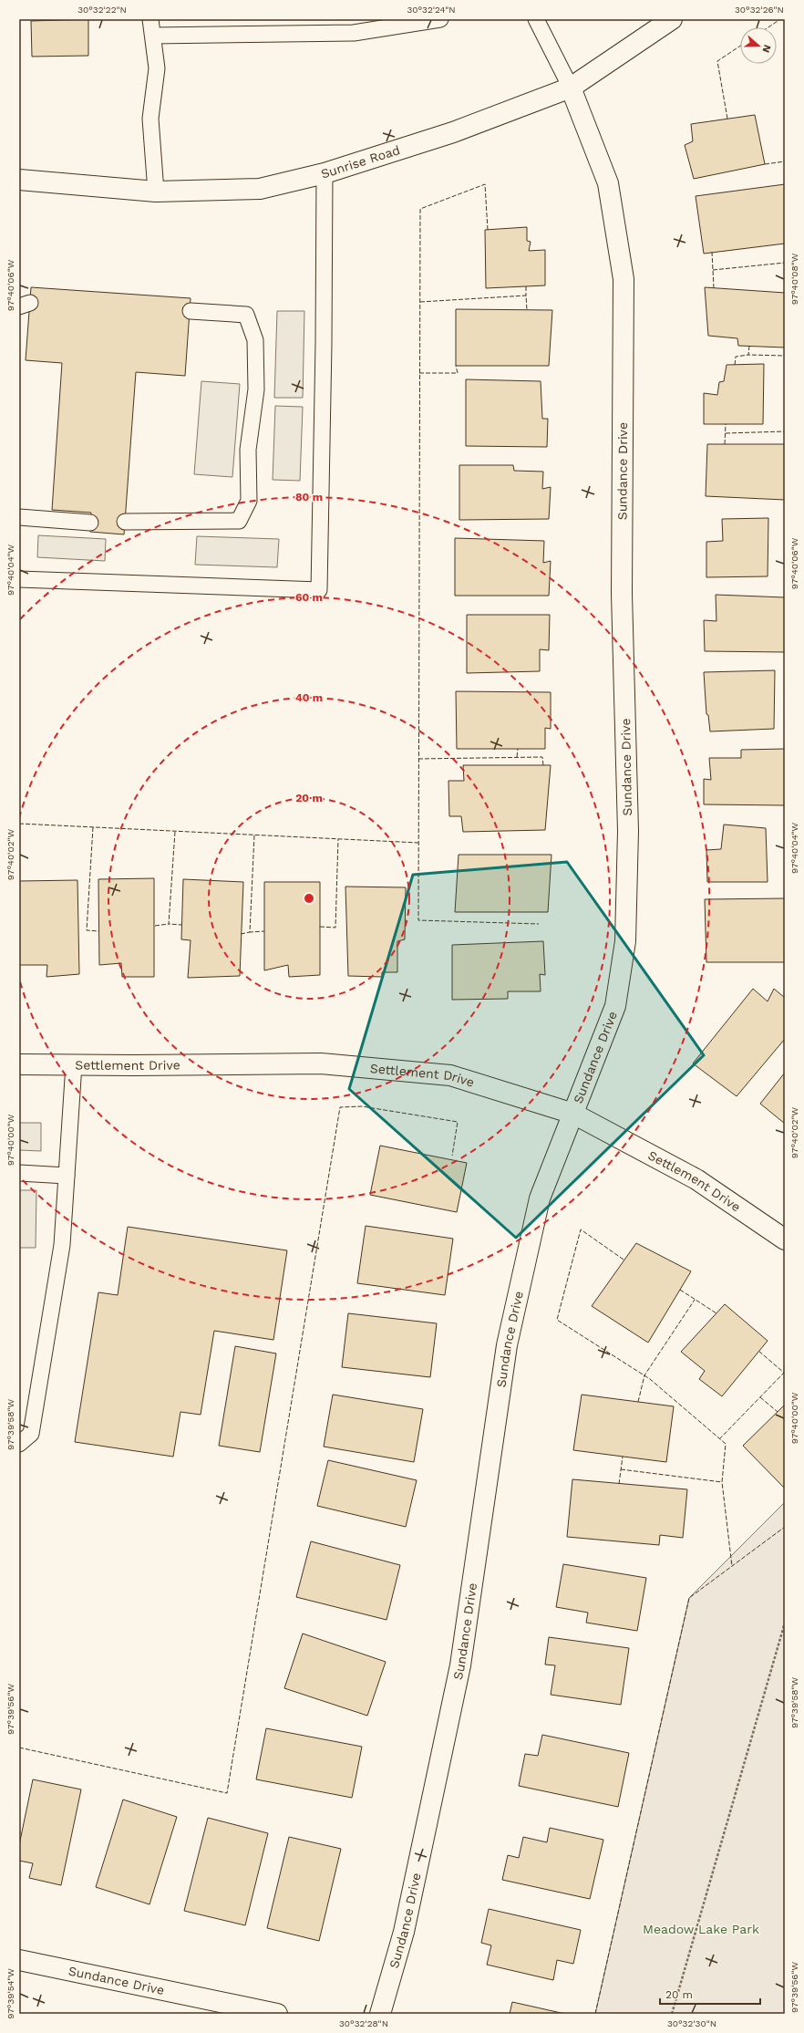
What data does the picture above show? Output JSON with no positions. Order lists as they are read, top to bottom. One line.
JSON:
{"streets":{"street":["Sunrise Road","Sundance Drive","Settlement Drive"]},"crossings":[["Sunrise Road","Sundance Drive"],["Sundance Drive","Settlement Drive"]],"parks":["Meadow Lake Park"],"scale_bar":"20 m","north":"right","coordinates":["30°32'22\"N","30°32'24\"N","30°32'26\"N","97°40'08\"W","97°40'06\"W","97°40'04\"W","97°40'02\"W","97°40'00\"W","97°39'58\"W","97°39'56\"W","97°39'54\"W","30°32'28\"N","30°32'30\"N"],"rings":["80 m","60 m","40 m","20 m"]}
